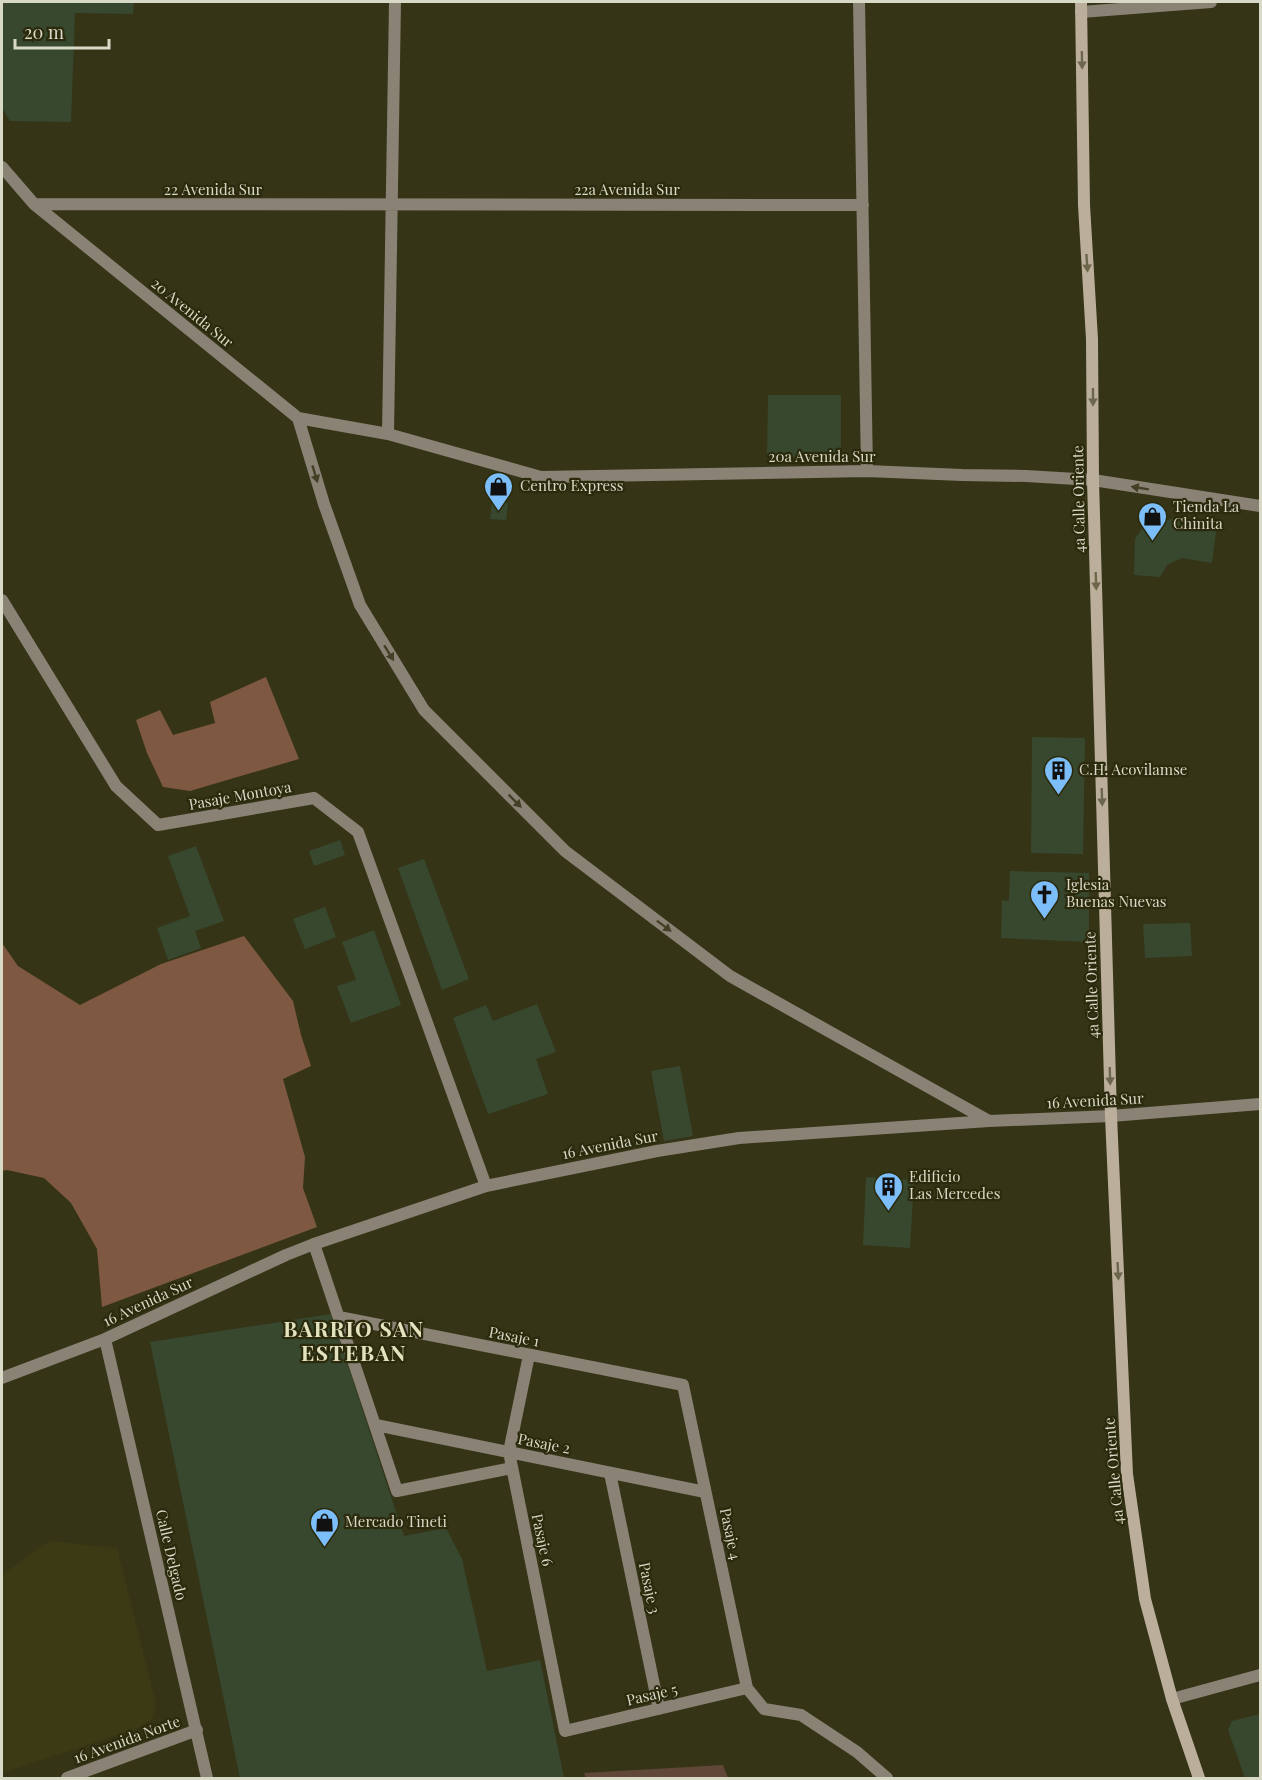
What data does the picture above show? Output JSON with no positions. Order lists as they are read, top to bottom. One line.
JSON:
{"streets":{"street":["22 Avenida Sur","22a Avenida Sur","20 Avenida Sur","20a Avenida Sur","4a Calle Oriente","Pasaje Montoya","16 Avenida Sur","Pasaje 1","Pasaje 2","Pasaje 4","Pasaje 6","Calle Delgado","Pasaje 3","Pasaje 5","16 Avenida Norte"]},"crossings":[["22 Avenida Sur","22a Avenida Sur"],["22 Avenida Sur","20 Avenida Sur"],["20 Avenida Sur","20a Avenida Sur"],["20a Avenida Sur","4a Calle Oriente"],["4a Calle Oriente","16 Avenida Sur"],["Pasaje Montoya","16 Avenida Sur"],["16 Avenida Sur","Calle Delgado"],["Pasaje 1","Pasaje 4"],["Pasaje 1","Pasaje 6"],["Pasaje 2","Pasaje 4"],["Pasaje 2","Pasaje 6"],["Pasaje 2","Pasaje 3"],["Pasaje 4","Pasaje 5"],["Pasaje 6","Pasaje 5"],["Calle Delgado","16 Avenida Norte"],["Pasaje 3","Pasaje 5"]],"one_way":["4a Calle Oriente"],"districts":["BARRIO SAN ESTEBAN"],"places":{"shop":["Centro Express","Tienda La Chinita","Mercado Tineti"],"building":["C.H. Acovilamse","Edificio Las Mercedes"],"church":["Iglesia Buenas Nuevas"]},"scale_bar":"20 m"}
